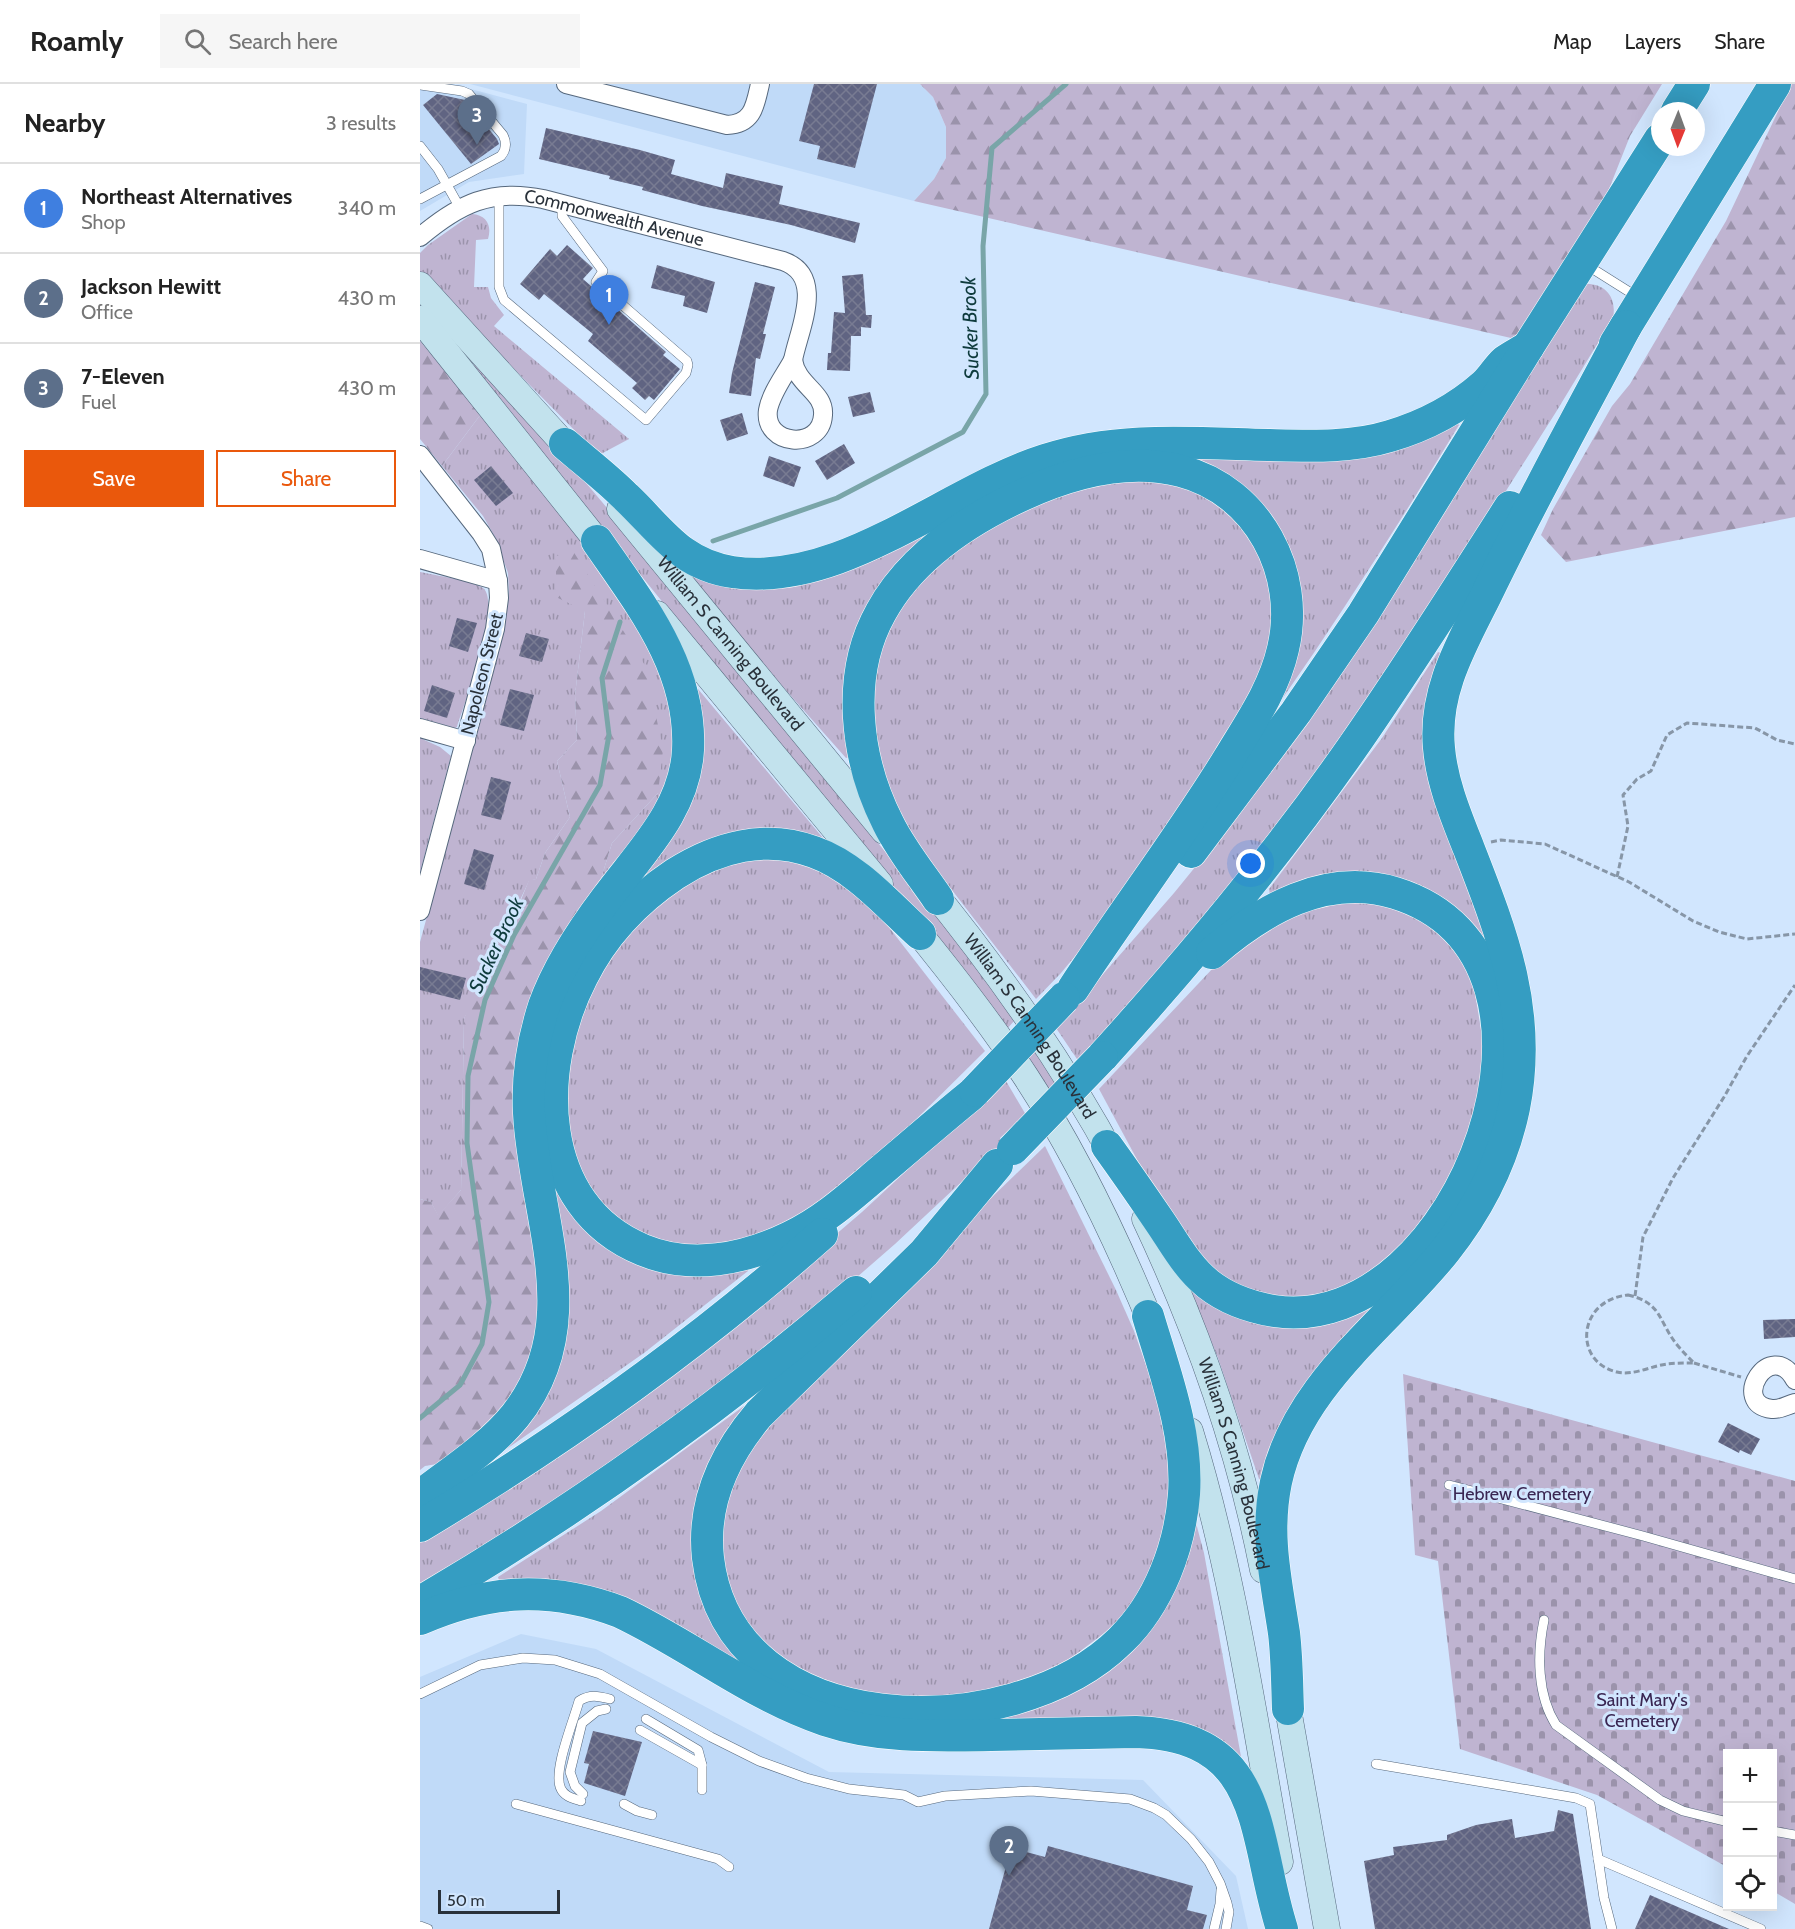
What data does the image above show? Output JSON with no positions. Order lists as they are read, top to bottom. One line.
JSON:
{"streets":{"main road":["William S Canning Boulevard"],"street":["Commonwealth Avenue","Napoleon Street"]},"water":["Sucker Brook"],"parks":["Hebrew Cemetery","Saint Mary's Cemetery"],"scale_bar":"50 m","north":"bottom","page":{"header":"Roamly","search":"Search here","nav":["Map","Layers","Share"],"heading":["Nearby","3 results"],"pins":["3","1","2"],"list":[{"mark":"1","name":"Northeast Alternatives","note":"Shop","value":"340 m"},{"mark":"2","name":"Jackson Hewitt","note":"Office","value":"430 m"},{"mark":"3","name":"7-Eleven","note":"Fuel","value":"430 m"}],"buttons":["Save","Share"],"map_buttons":["+","−"],"scale":"50 m"}}
